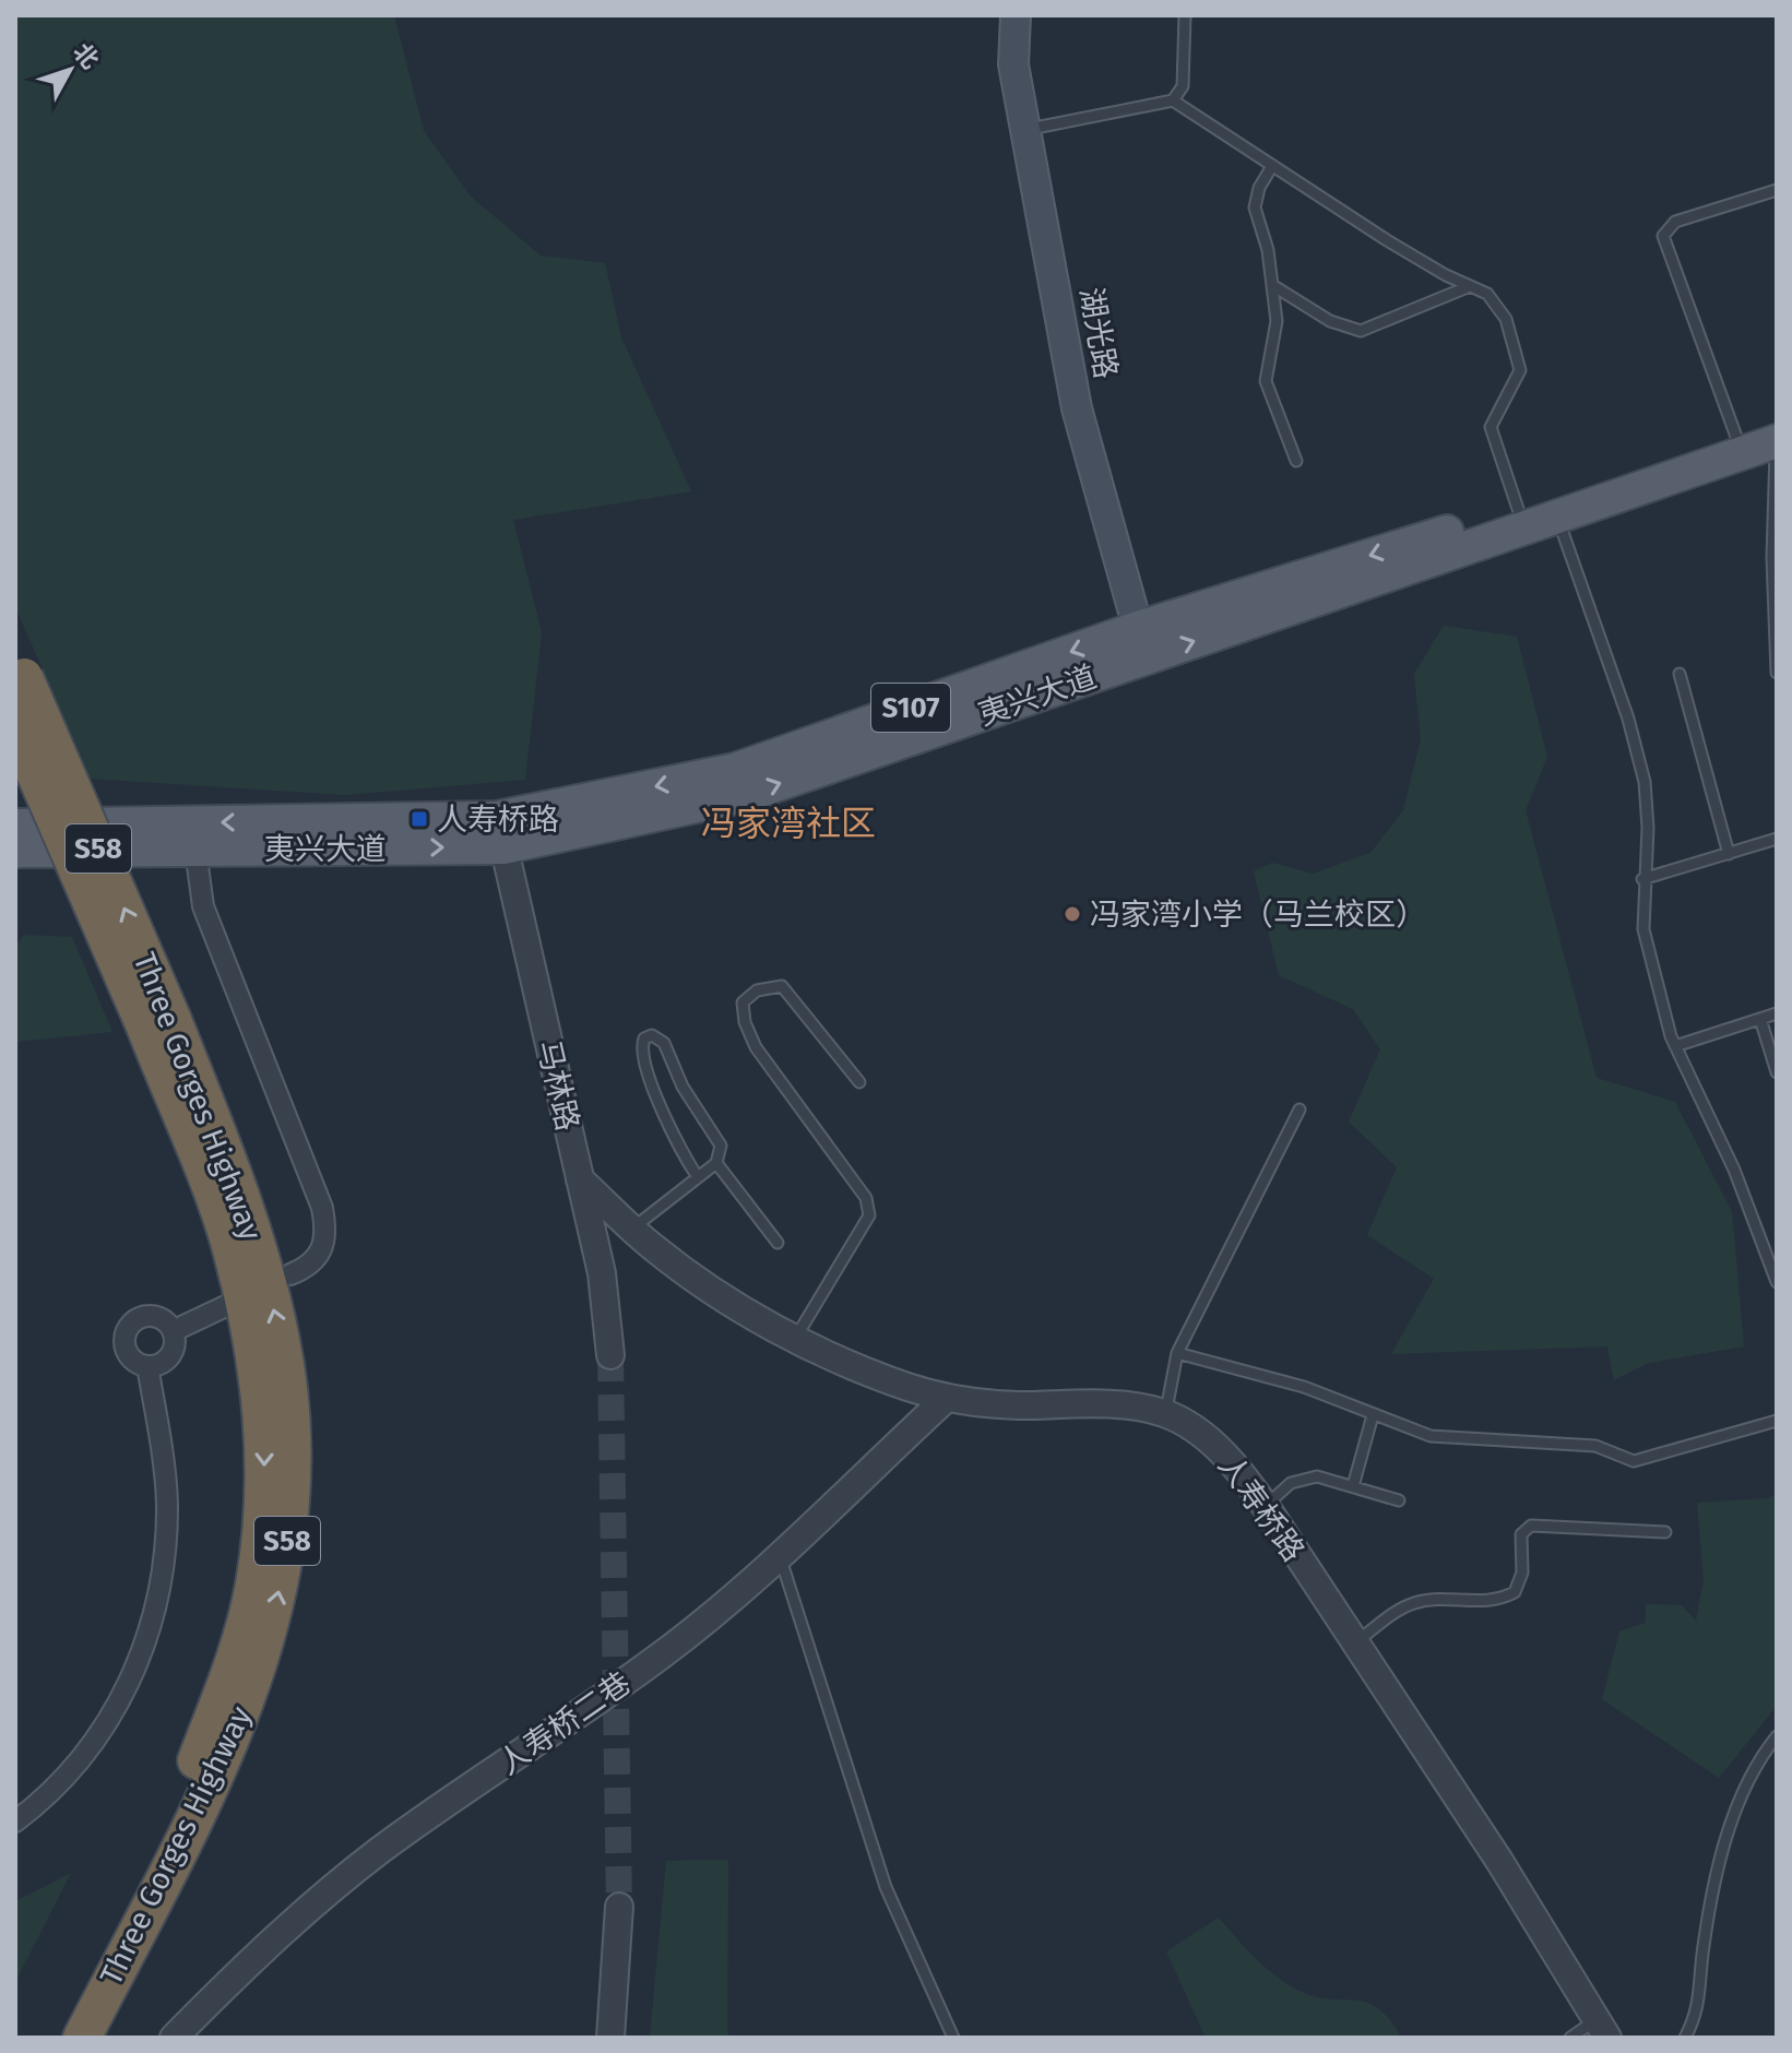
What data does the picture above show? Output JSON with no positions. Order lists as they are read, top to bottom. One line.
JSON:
{"streets":{"highway":["S58","Three Gorges Highway"],"main road":["湖光路","夷兴大道","S107"],"street":["马林路","人寿桥路","人寿桥二巷"]},"crossings":[["湖光路","夷兴大道"],["夷兴大道","马林路"],["马林路","人寿桥路"],["人寿桥路","人寿桥二巷"]],"districts":["冯家湾社区"],"places":{"transit":["人寿桥路"],"other":["冯家湾小学（马兰校区）"]},"north":"top right"}
